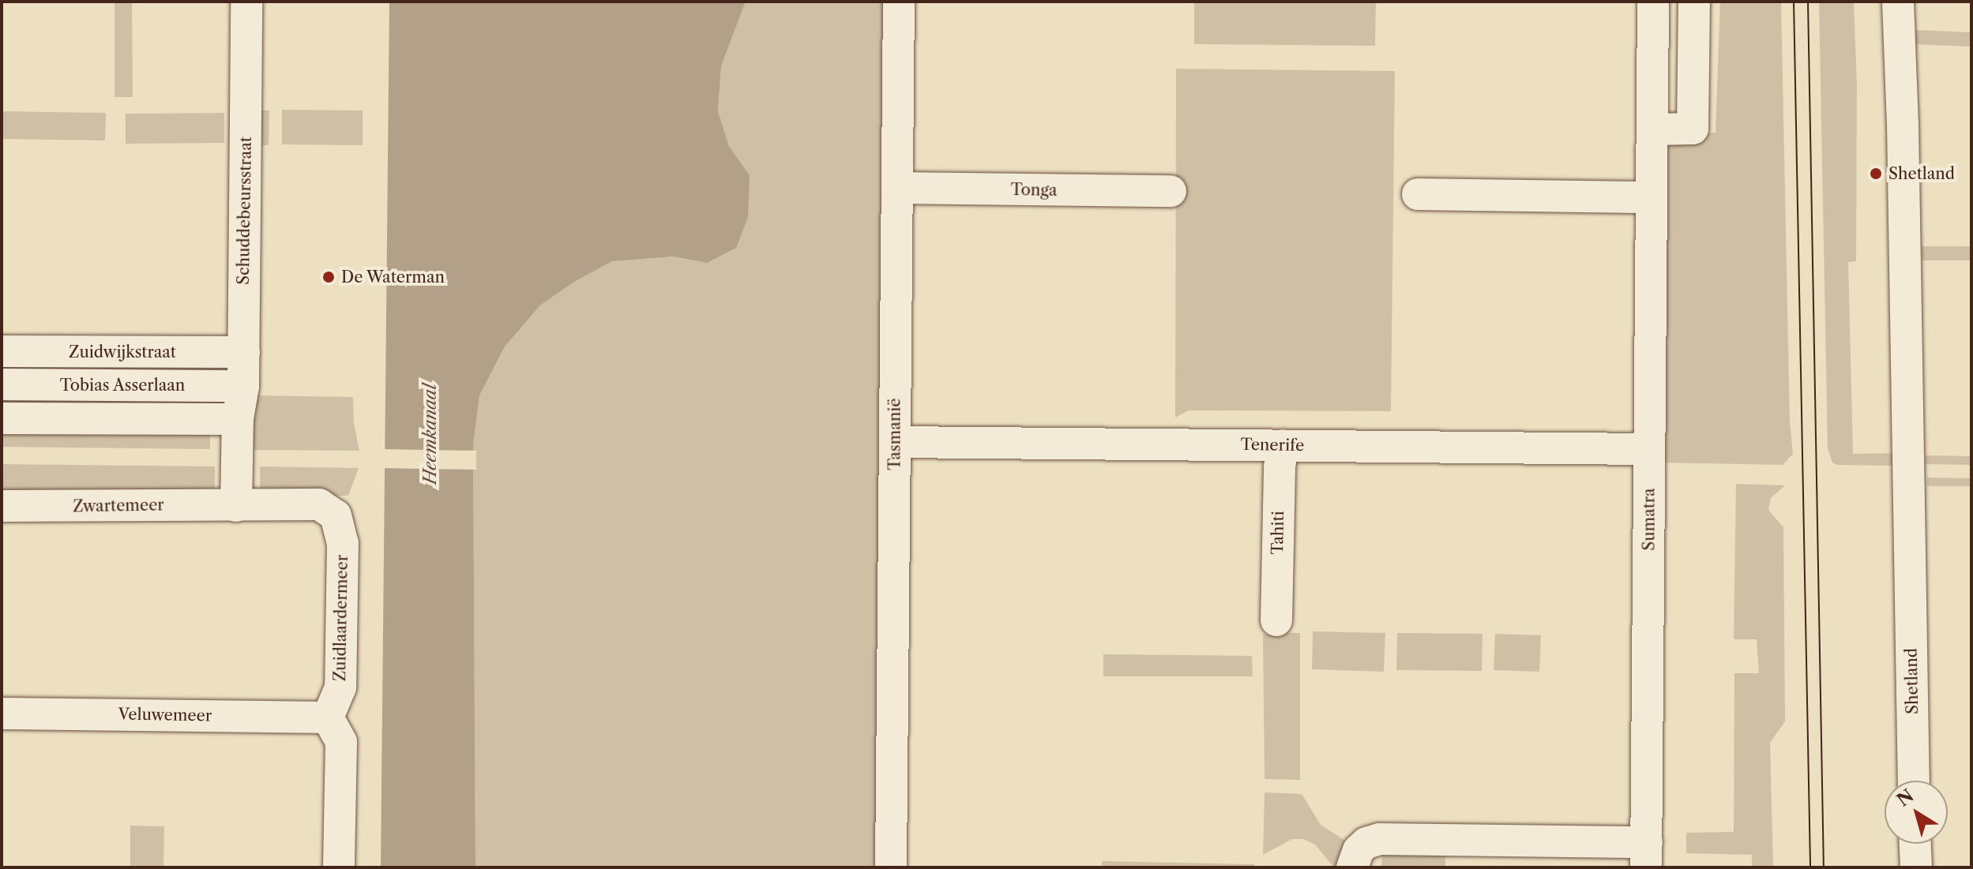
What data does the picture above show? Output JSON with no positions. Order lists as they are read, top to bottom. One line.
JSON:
{"streets":{"street":["Tonga","Schuddebeursstraat","Zuidwijkstraat","Tobias Asserlaan","Tasmanië","Tenerife","Zwartemeer","Sumatra","Tahiti","Zuidlaardermeer","Shetland","Veluwemeer"]},"crossings":[["Tonga","Tasmanië"],["Schuddebeursstraat","Zuidwijkstraat"],["Schuddebeursstraat","Tobias Asserlaan"],["Tasmanië","Tenerife"],["Tenerife","Sumatra"],["Tenerife","Tahiti"],["Zwartemeer","Zuidlaardermeer"],["Zuidlaardermeer","Veluwemeer"]],"water":["Heemkanaal"],"places":["Shetland","De Waterman"],"north":"top left"}
